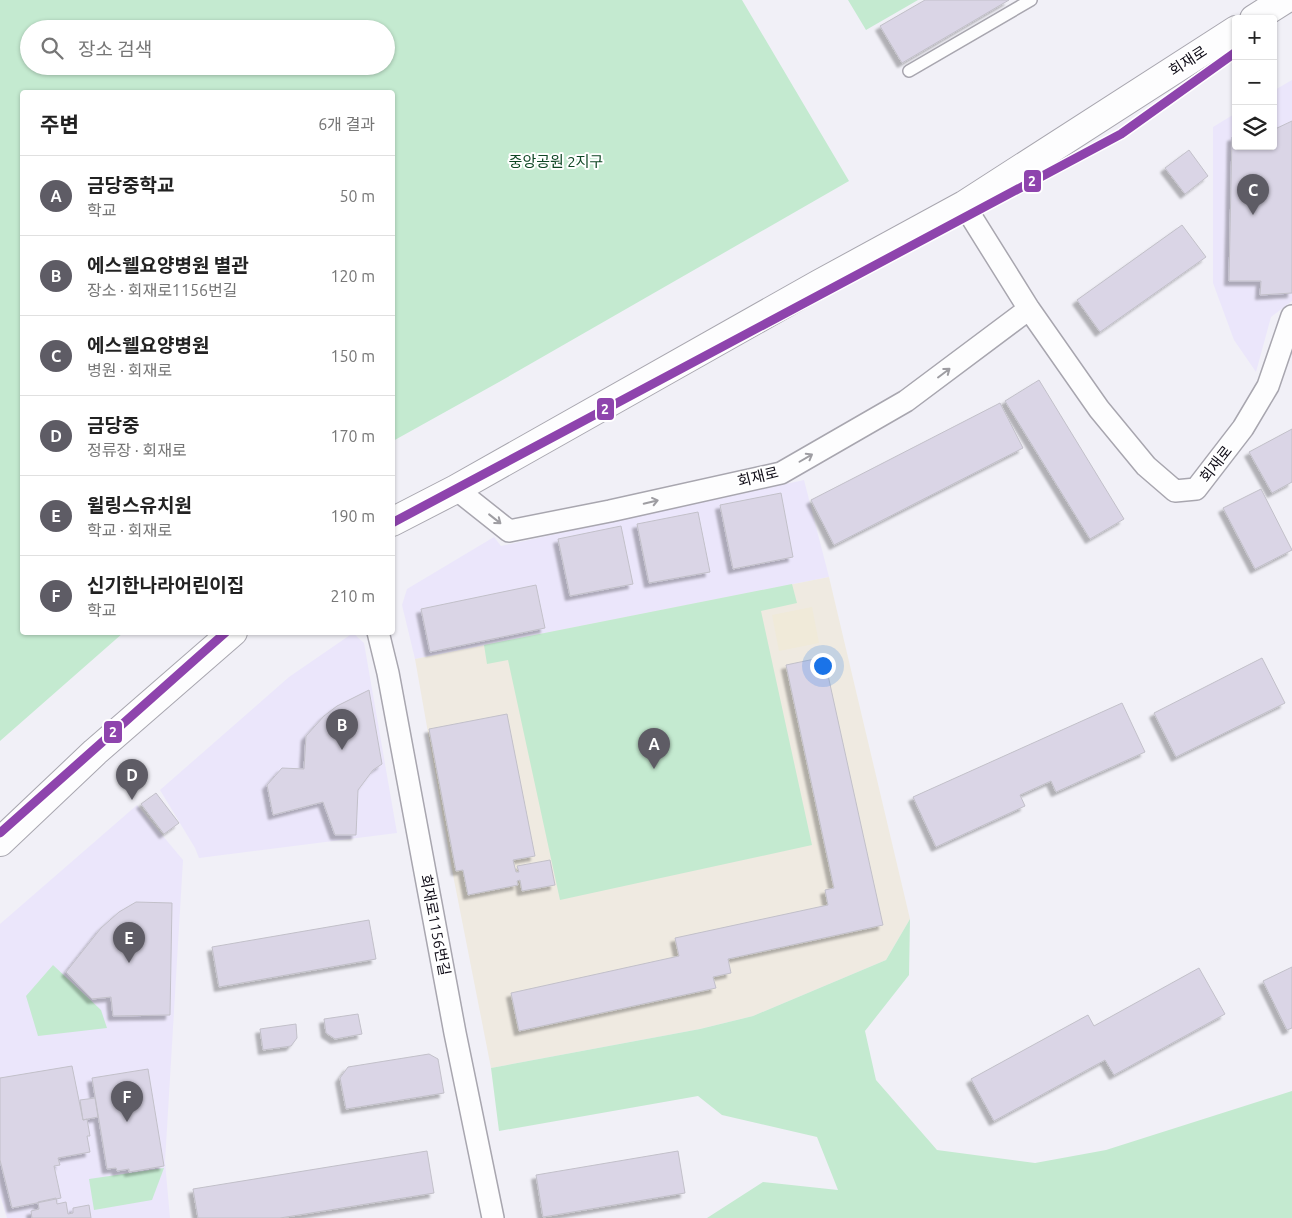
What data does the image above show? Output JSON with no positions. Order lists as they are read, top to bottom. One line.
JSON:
{"streets":{"main road":["회재로"],"street":["회재로1156번길"]},"parks":["중앙공원 2지구"],"lines":["transit line 2"],"page":{"map_buttons":["+","−"],"search":"장소 검색","heading":["주변","6개 결과"],"list":[{"mark":"A","name":"금당중학교","note":"학교","value":"50 m"},{"mark":"B","name":"에스웰요양병원 별관","note":"장소 · 회재로1156번길","value":"120 m"},{"mark":"C","name":"에스웰요양병원","note":"병원 · 회재로","value":"150 m"},{"mark":"D","name":"금당중","note":"정류장 · 회재로","value":"170 m"},{"mark":"E","name":"윌링스유치원","note":"학교 · 회재로","value":"190 m"},{"mark":"F","name":"신기한나라어린이집","note":"학교","value":"210 m"}],"pins":["C","B","A","D","E","F"]}}
